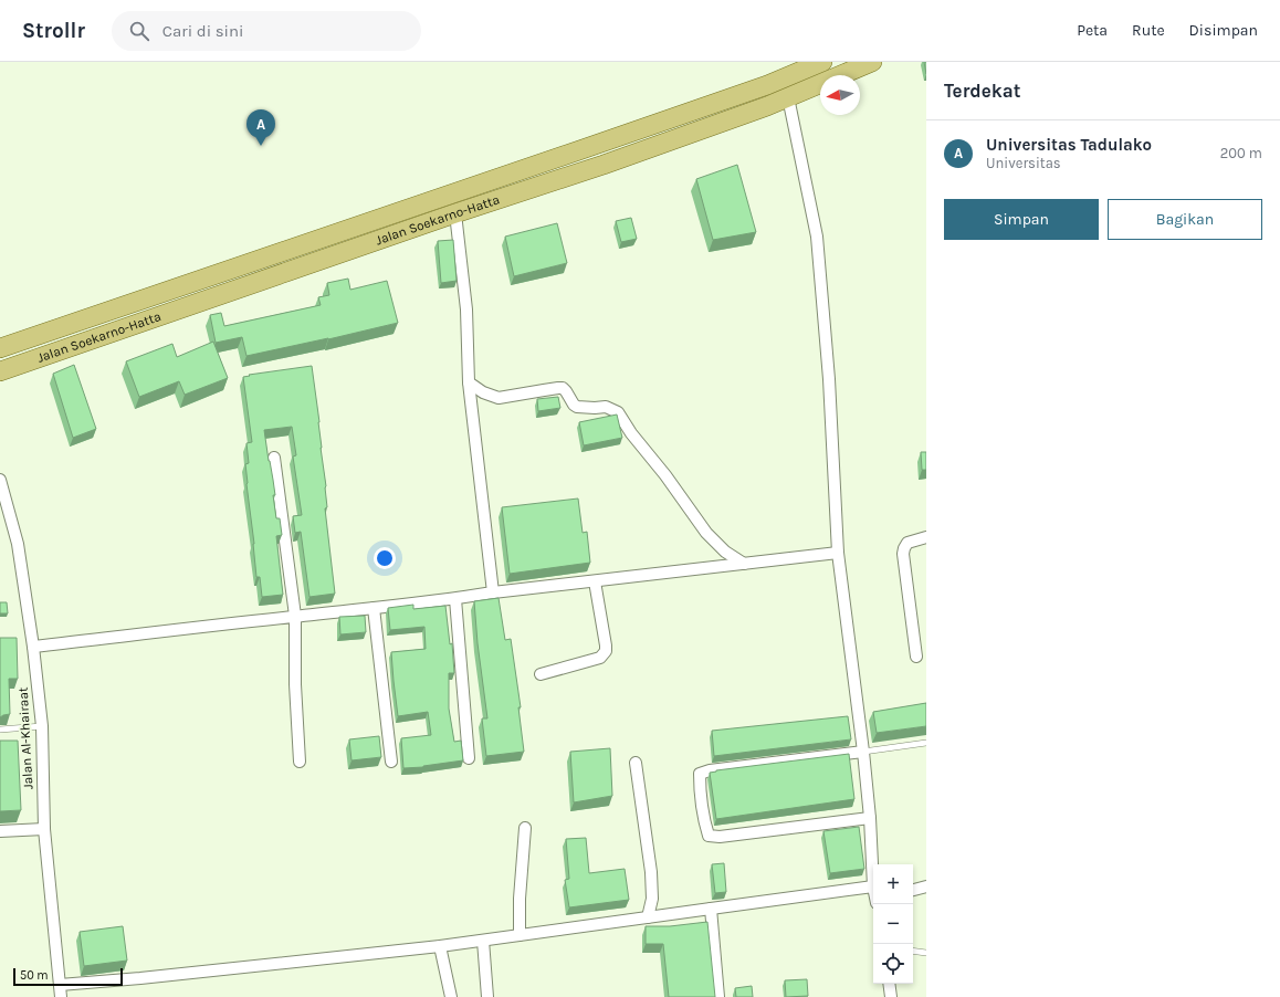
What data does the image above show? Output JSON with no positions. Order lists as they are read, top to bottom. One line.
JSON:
{"streets":{"main road":["Jalan Soekarno-Hatta"],"street":["Jalan Al-Khairaat"]},"scale_bar":"50 m","north":"left","page":{"header":"Strollr","search":"Cari di sini","nav":["Peta","Rute","Disimpan"],"heading":"Terdekat","pins":"A","list":[{"mark":"A","name":"Universitas Tadulako","note":"Universitas","value":"200 m"}],"buttons":["Simpan","Bagikan"],"map_buttons":["+","−"],"scale":"50 m"}}
